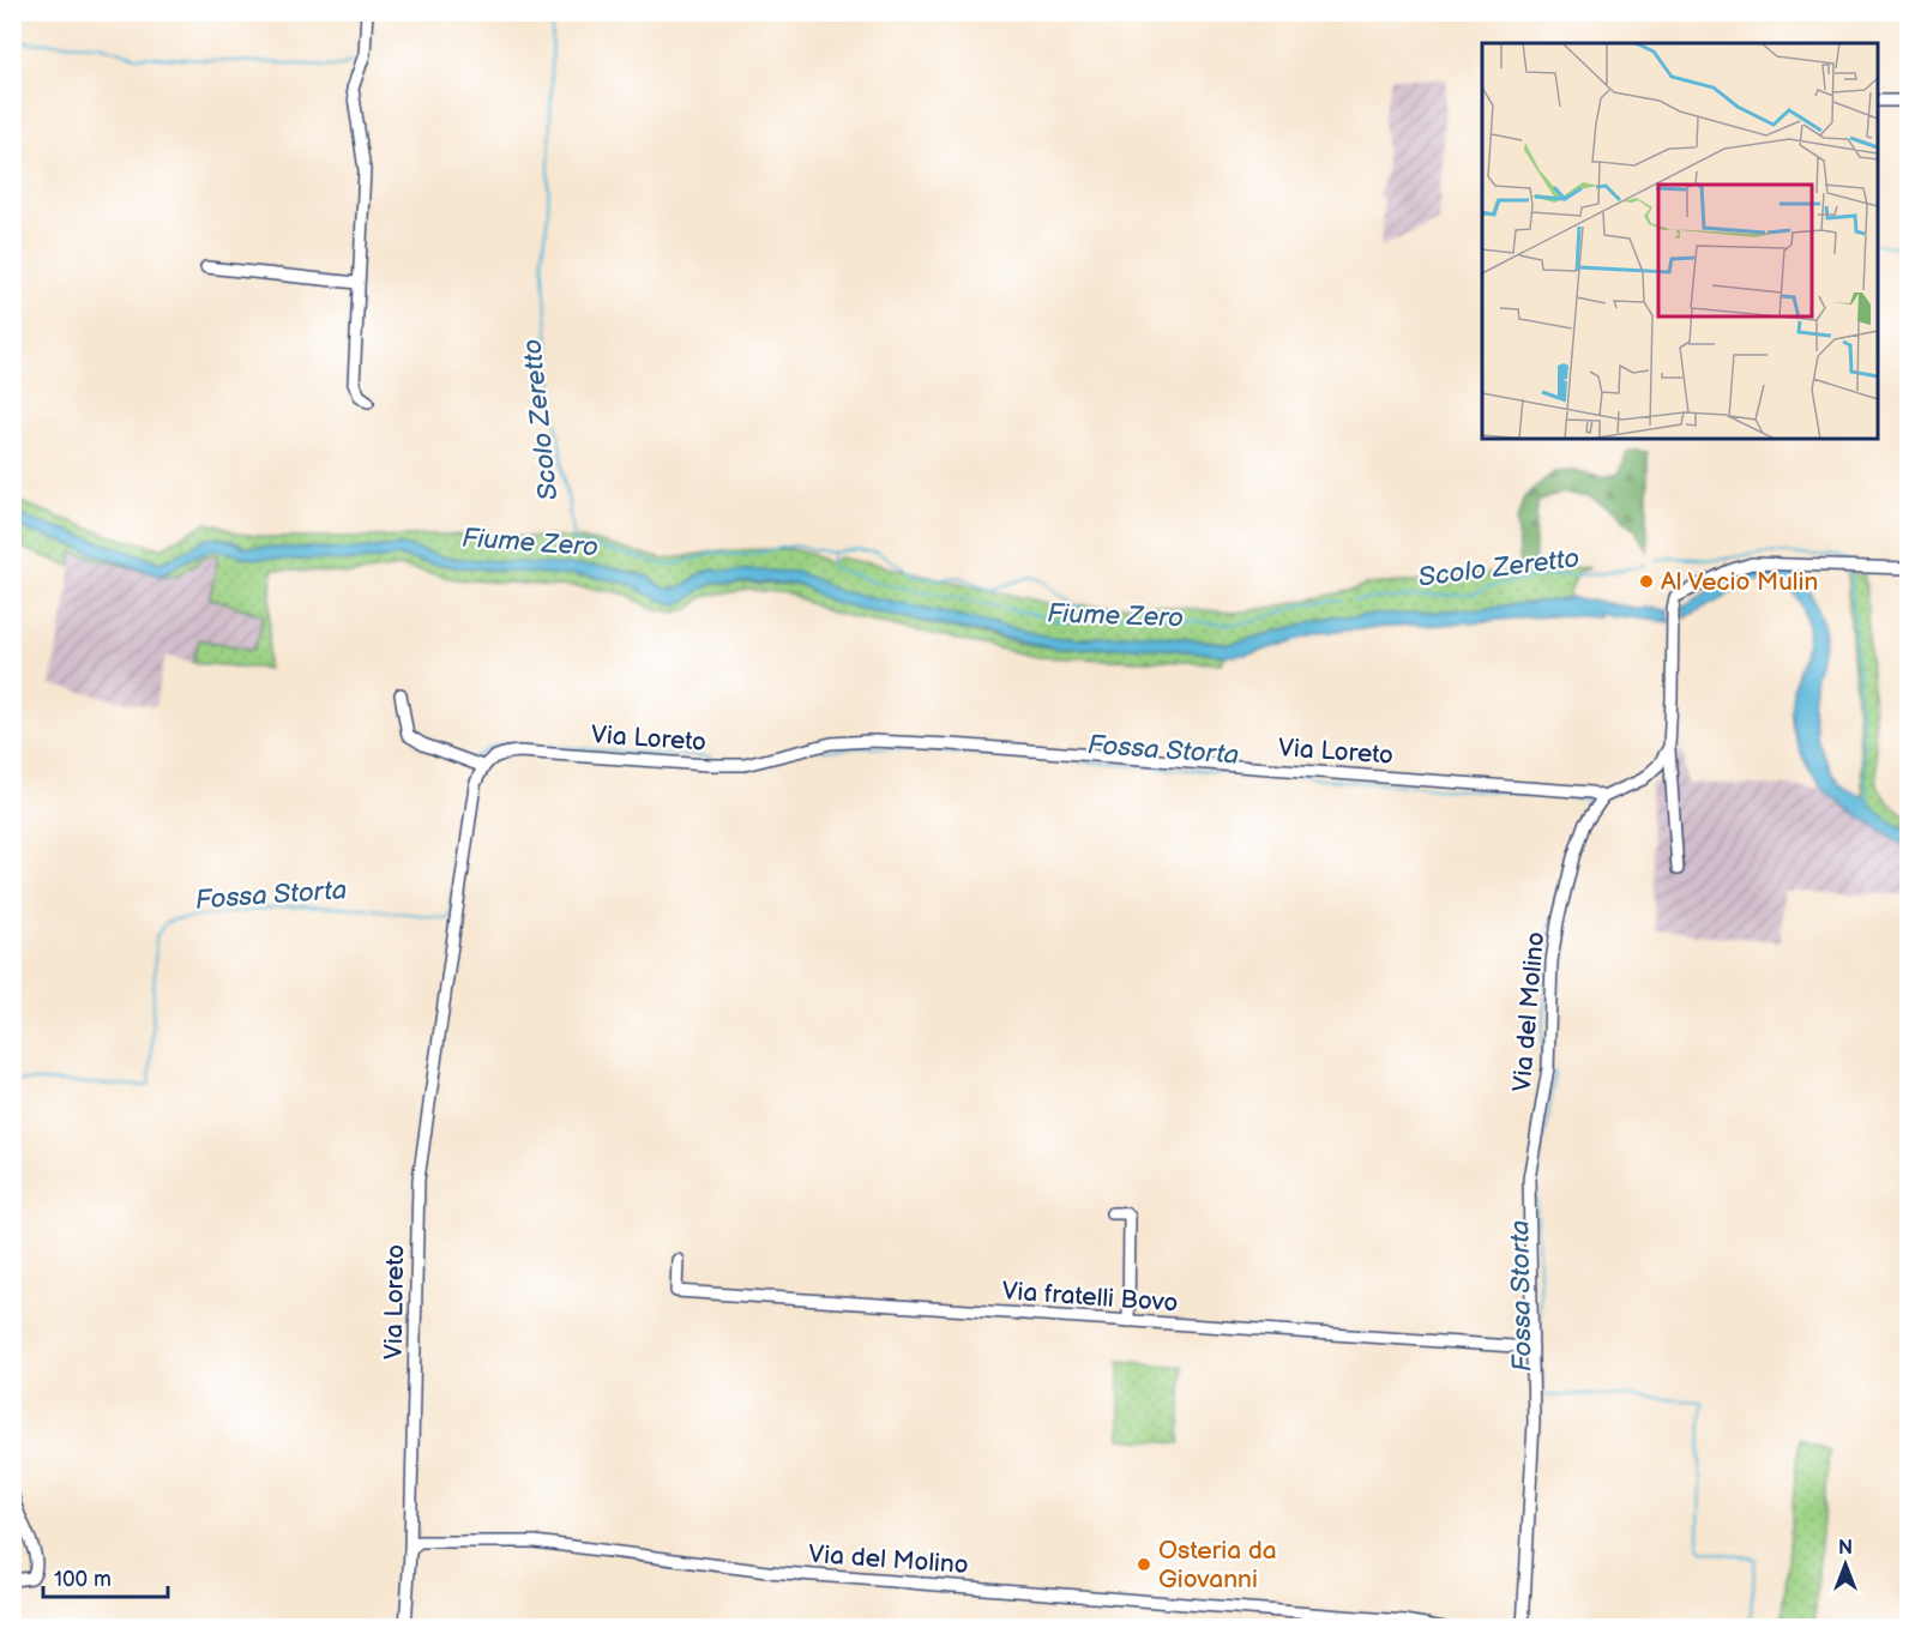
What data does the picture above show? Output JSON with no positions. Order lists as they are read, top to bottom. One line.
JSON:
{"streets":{"street":["Via Loreto","Via del Molino","Via fratelli Bovo"]},"crossings":[["Via Loreto","Via del Molino"],["Via del Molino","Via fratelli Bovo"]],"water":["Scolo Zeretto","Fiume Zero","Fossa Storta"],"places":["Al Vecio Mulin","Osteria da Giovanni"],"scale_bar":"100 m","north":"top"}
